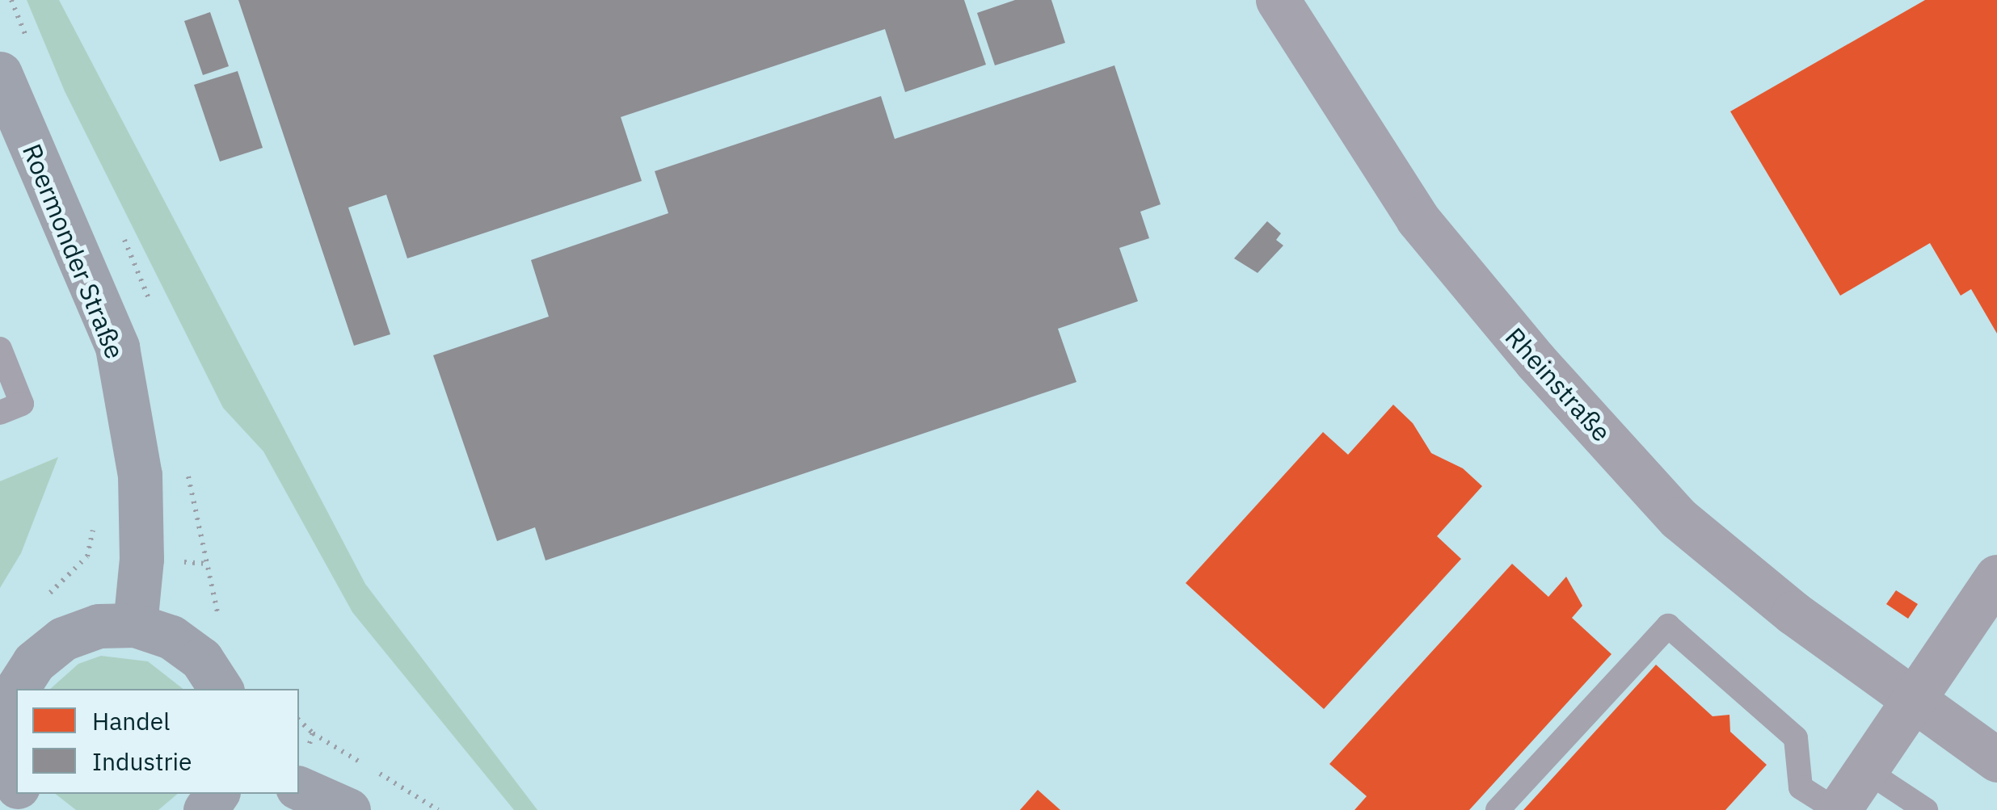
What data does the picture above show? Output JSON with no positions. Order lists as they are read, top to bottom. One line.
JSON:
{"streets":{"main road":["Roermonder Straße"],"street":["Rheinstraße"]},"legend":["Handel","Industrie"]}
